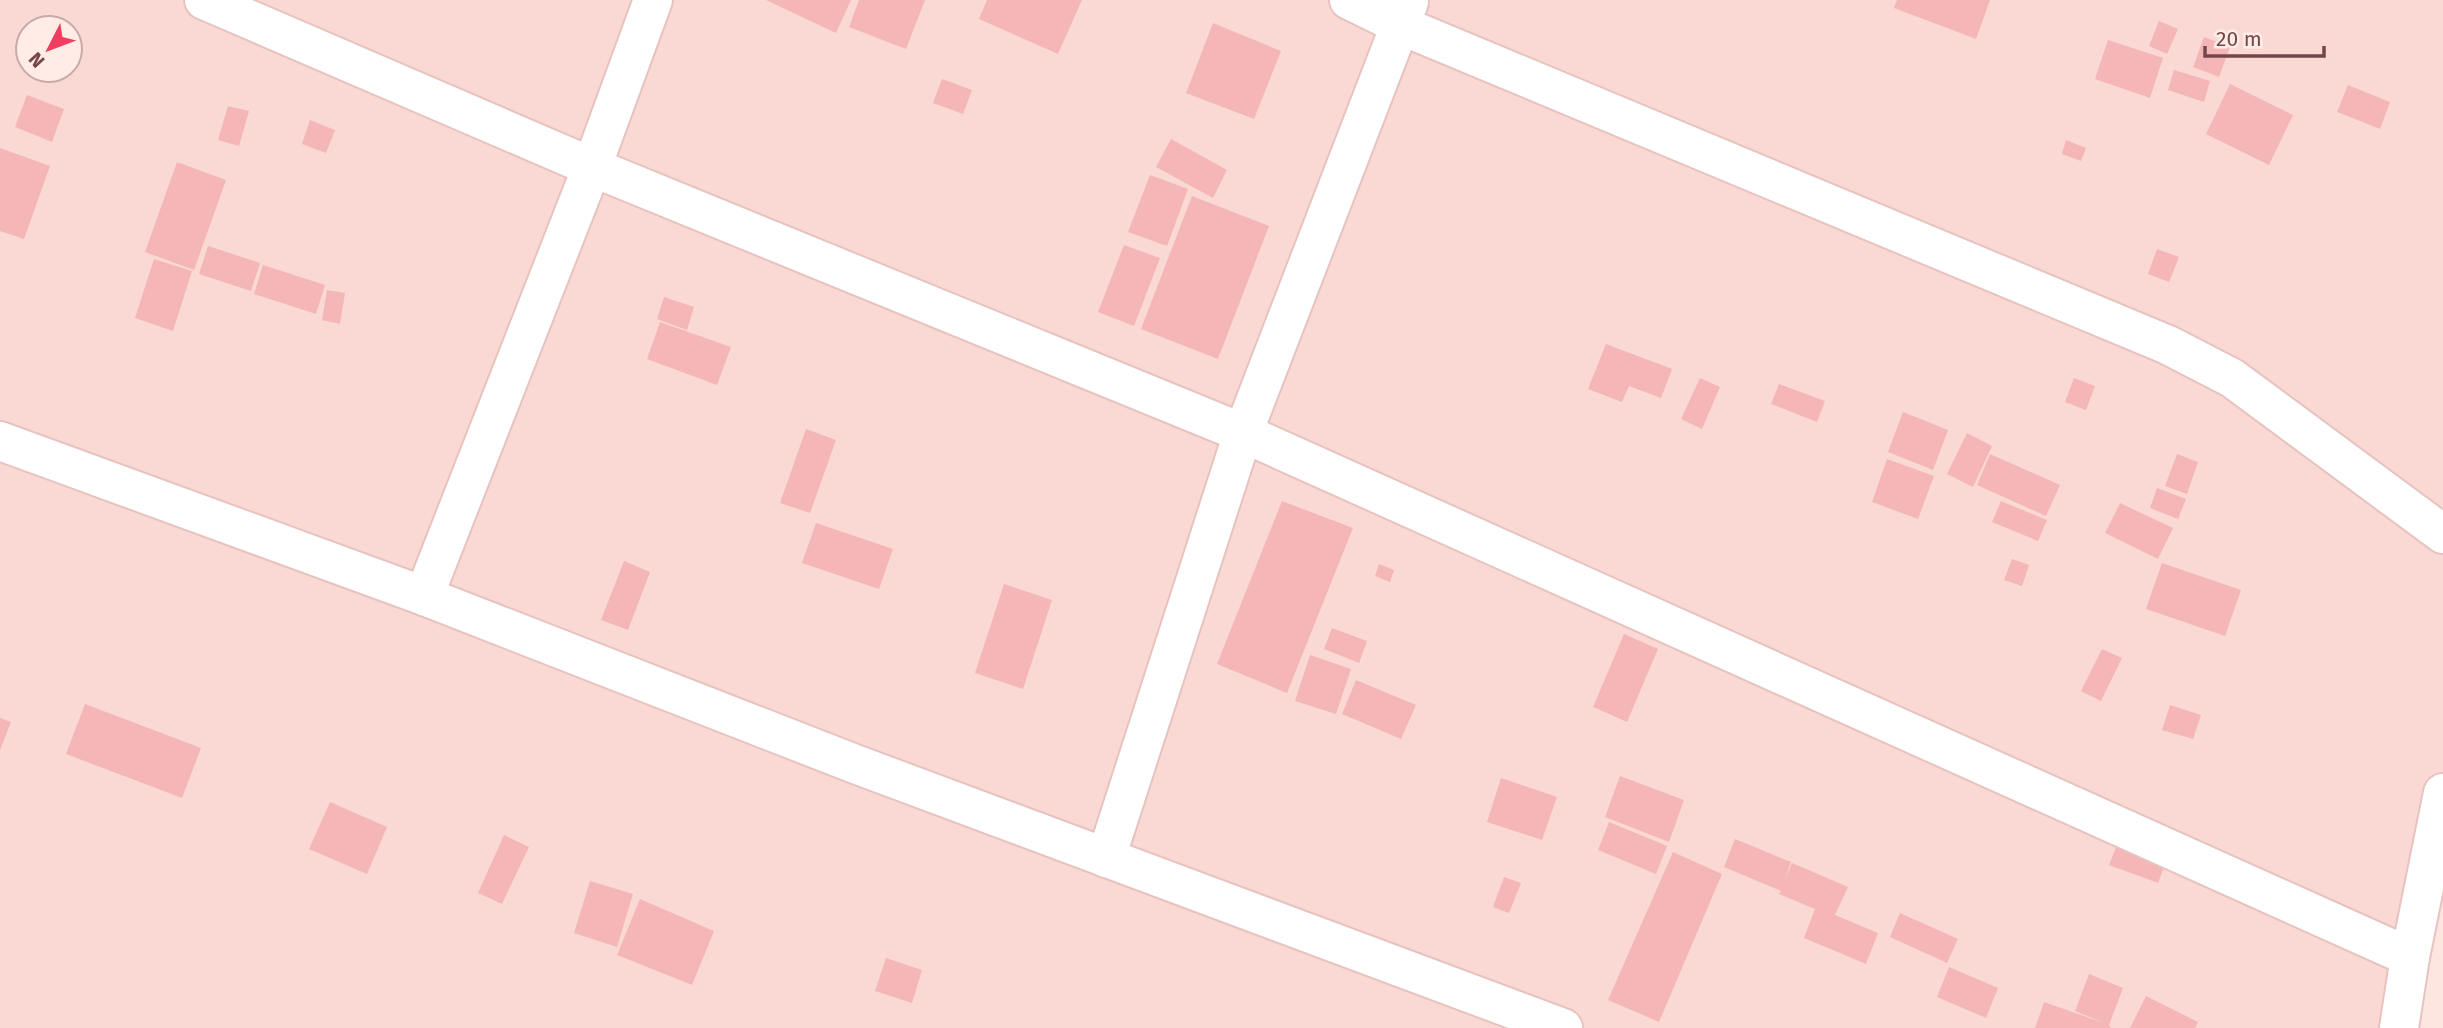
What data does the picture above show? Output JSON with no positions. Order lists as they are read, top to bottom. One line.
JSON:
{"scale_bar":"20 m","north":"bottom left"}
